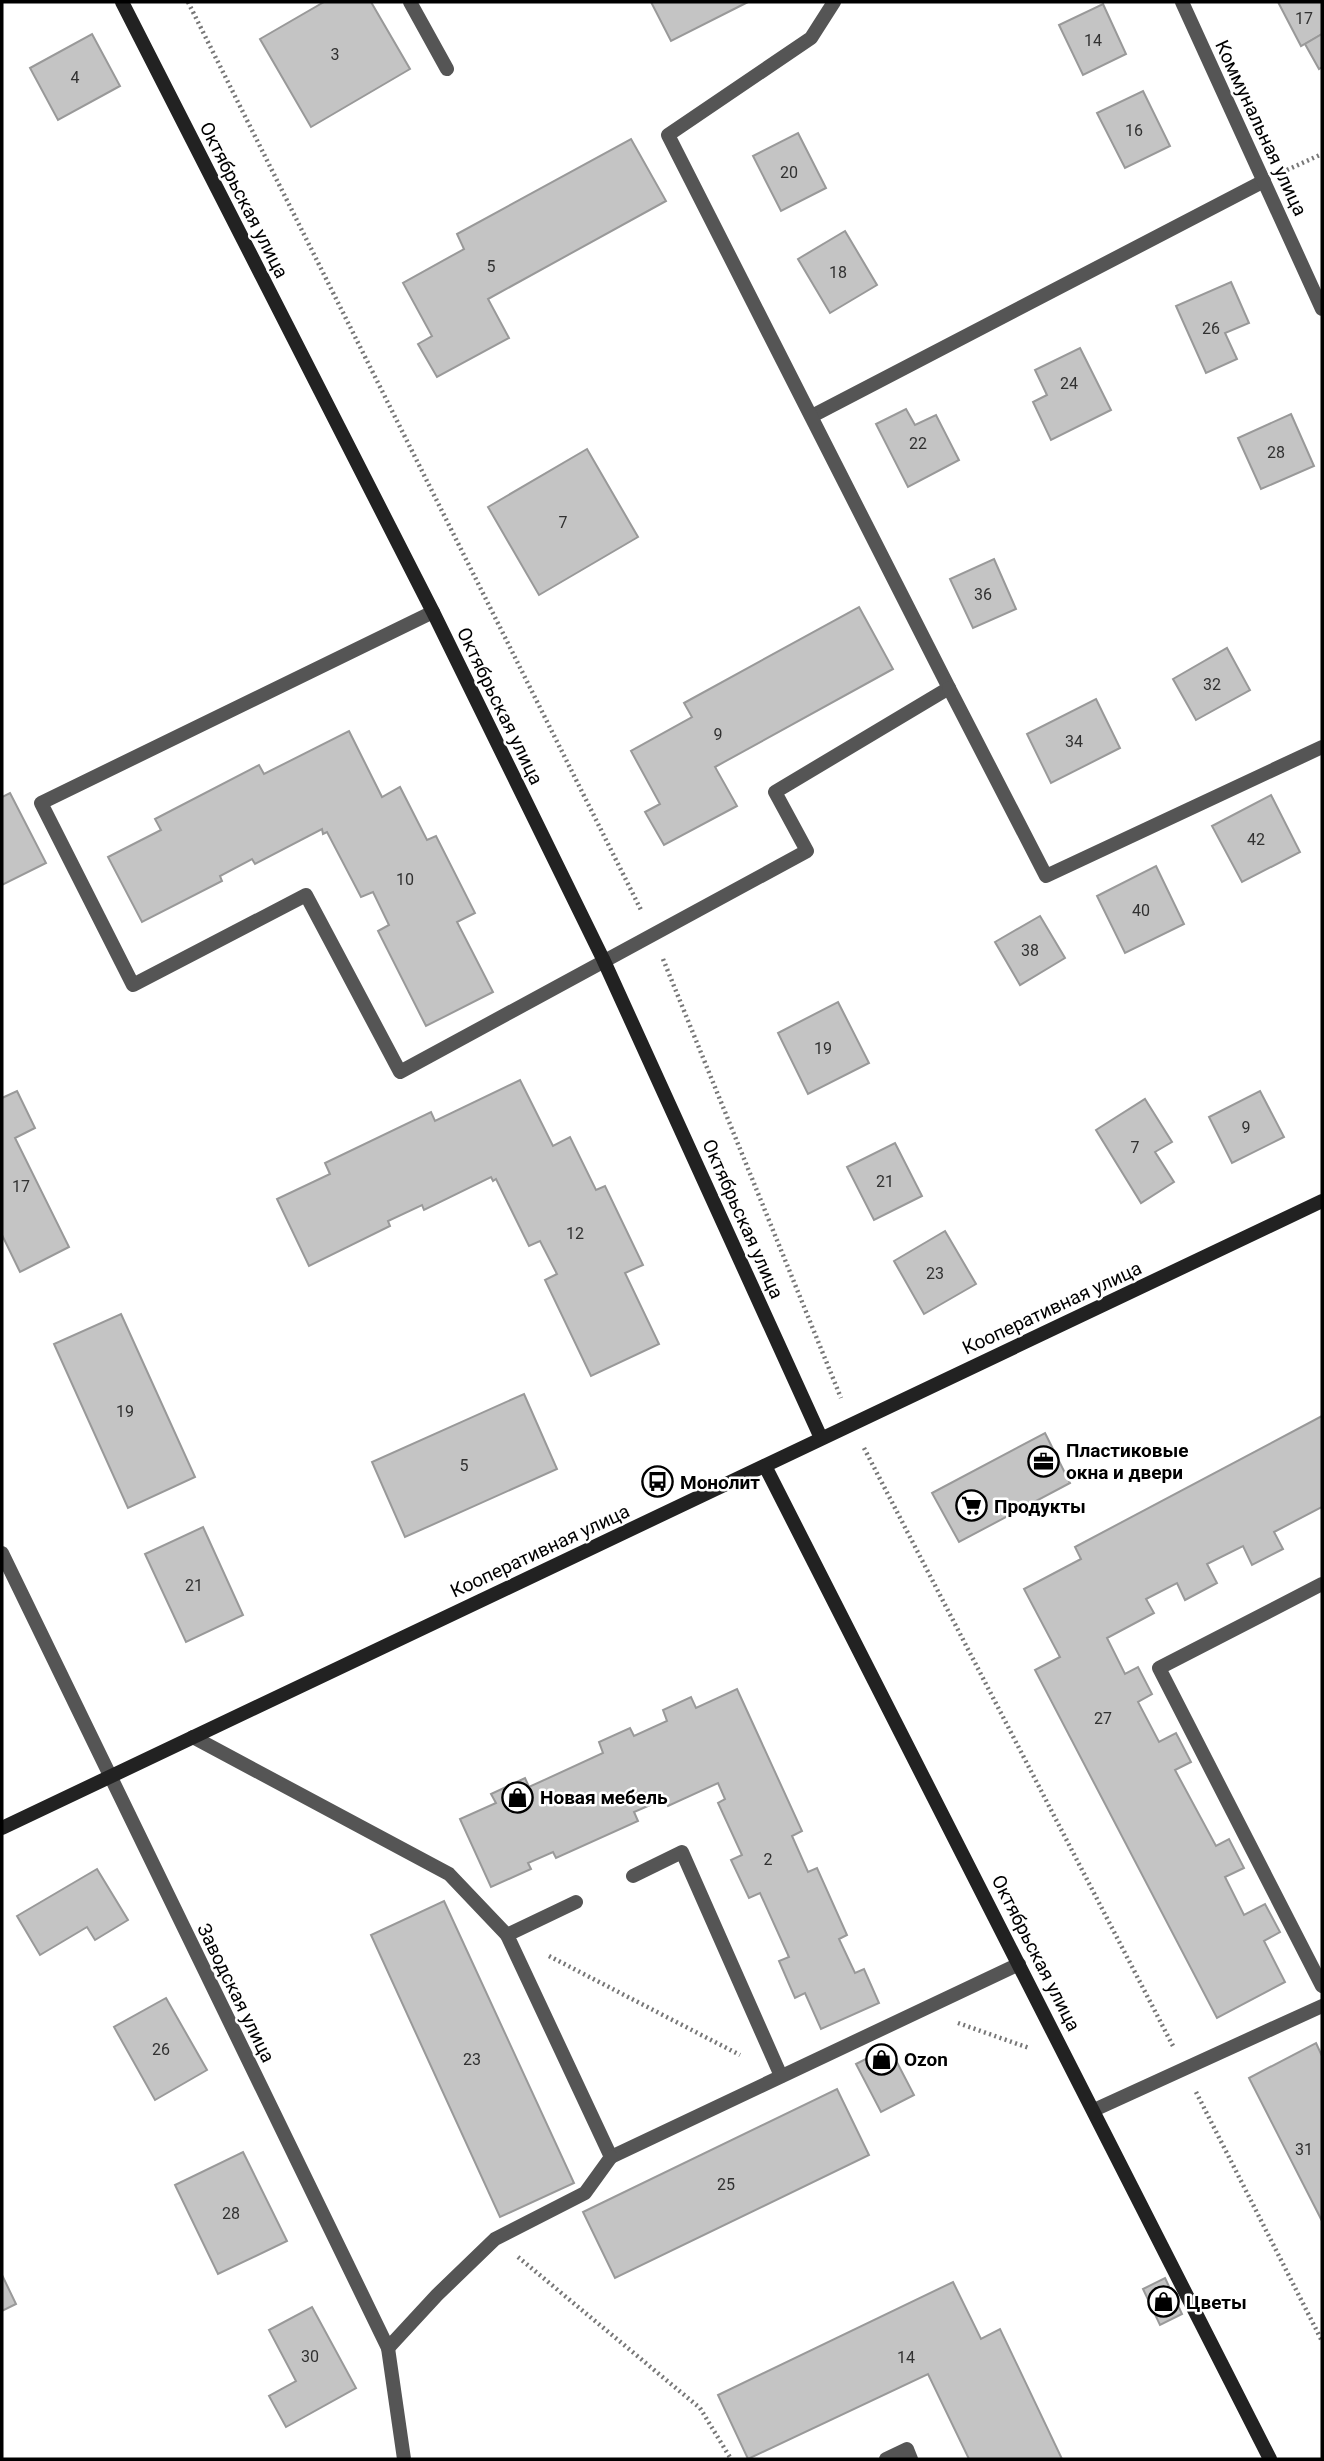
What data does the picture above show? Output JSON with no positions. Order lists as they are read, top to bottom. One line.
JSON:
{"streets":{"street":["Коммунальная улица","Октябрьская улица","Кооперативная улица","Заводская улица"]},"crossings":[["Октябрьская улица","Кооперативная улица"],["Кооперативная улица","Заводская улица"]],"places":{"office":["Пластиковые окна и двери"],"bus stop":["Монолит"],"supermarket":["Продукты"],"shop":["Новая мебель","Ozon","Цветы"]},"house_numbers":["17","14","3","4","16","20","5","18","26","24","22","28","7","36","32","9","34","42","10","40","38","19","9","7","21","17","12","23","19","5","21","27","2","26","23","31","25","28","30","14"]}
